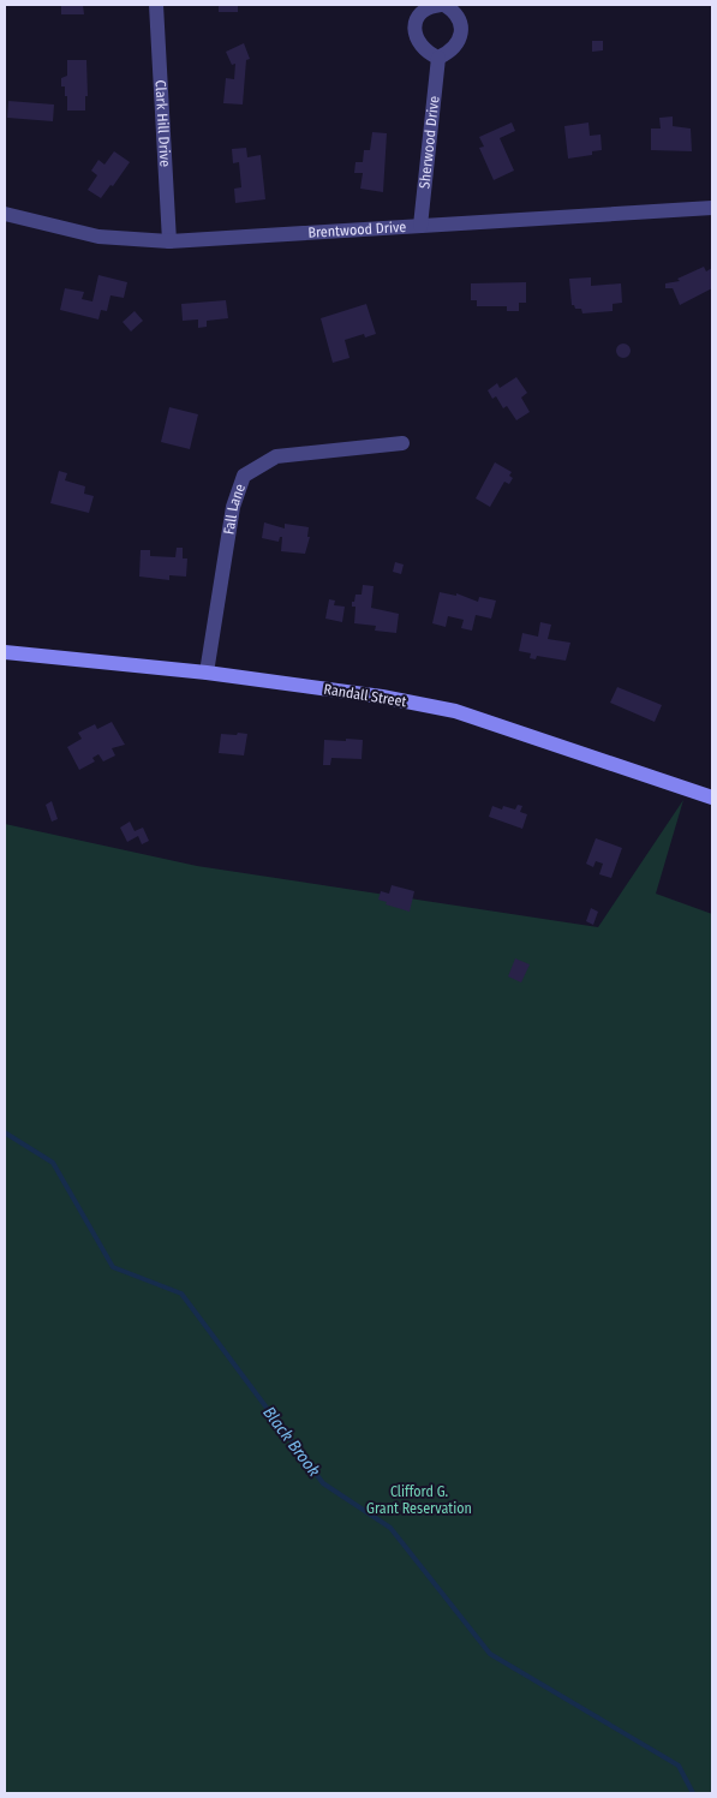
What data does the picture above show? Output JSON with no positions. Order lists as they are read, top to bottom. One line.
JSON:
{"streets":{"street":["Clark Hill Drive","Sherwood Drive","Brentwood Drive","Fall Lane","Randall Street"]},"crossings":[["Clark Hill Drive","Brentwood Drive"],["Sherwood Drive","Brentwood Drive"],["Fall Lane","Randall Street"]],"water":["Black Brook"],"parks":["Clifford G. Grant Reservation"]}
